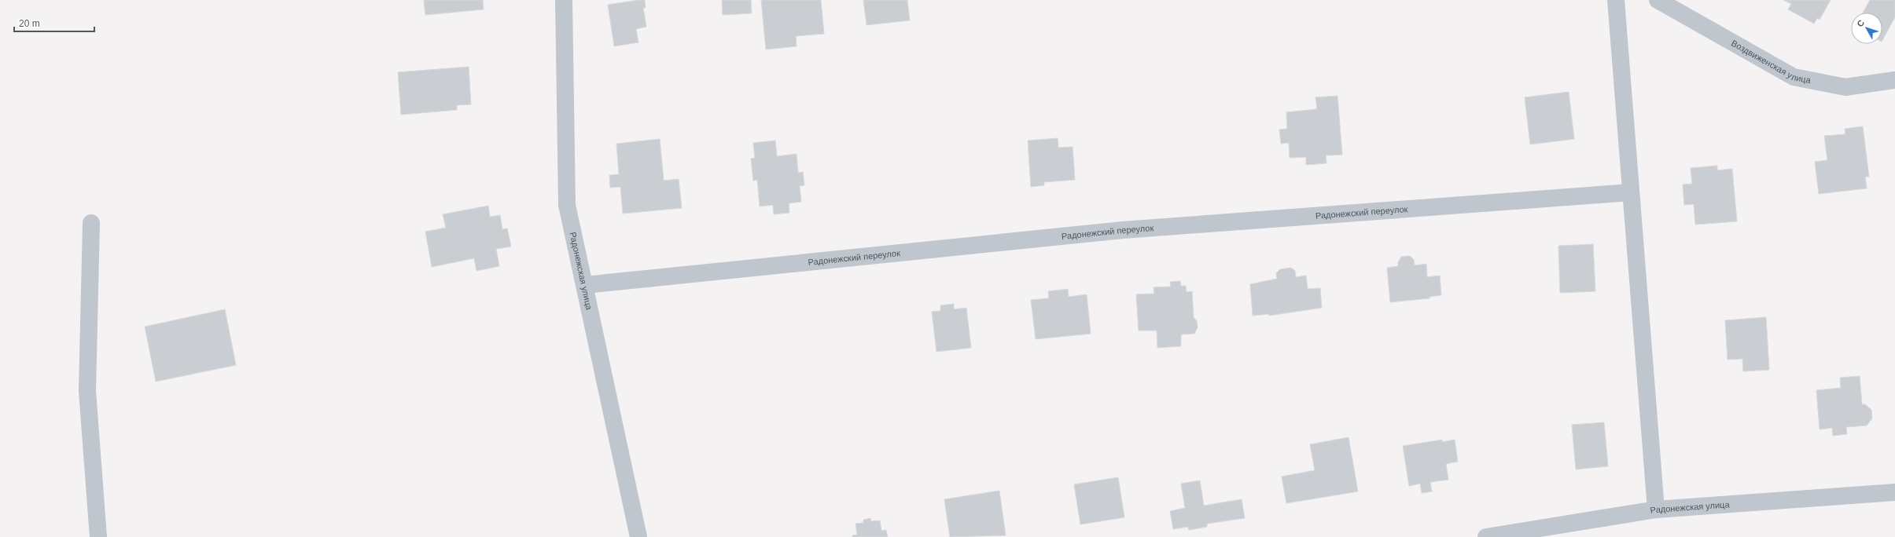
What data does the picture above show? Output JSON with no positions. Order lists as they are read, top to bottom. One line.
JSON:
{"streets":{"street":["Воздвиженская улица","Радонежский переулок","Радонежская улица"]},"crossings":[["Радонежский переулок","Радонежская улица"]],"scale_bar":"20 m","north":"top left"}
